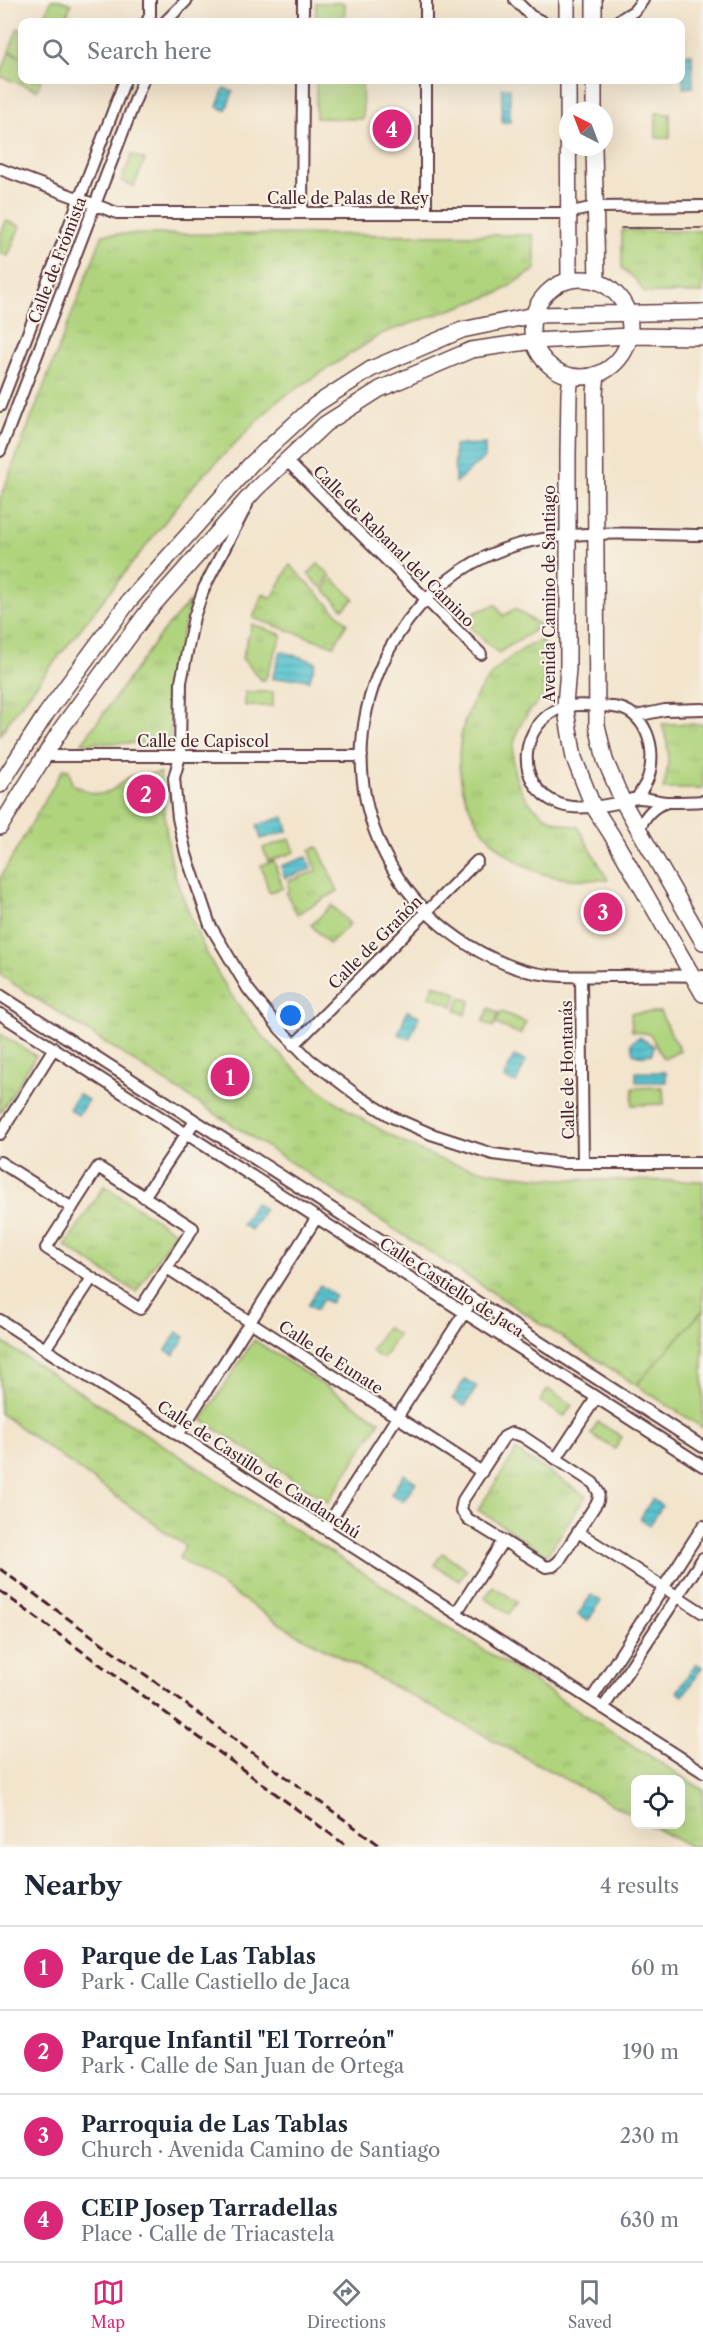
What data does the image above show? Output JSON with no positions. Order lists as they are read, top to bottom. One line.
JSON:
{"streets":{"street":["Calle de Palas de Rey","Calle de Frómista","Calle de Rabanal del Camino","Avenida Camino de Santiago","Calle de Capiscol","Calle de Grañón","Calle de Hontanás","Calle Castiello de Jaca","Calle de Eunate","Calle de Castillo de Candanchú"]},"crossings":[["Calle de Palas de Rey","Calle de Frómista"]],"north":"top left","page":{"search":"Search here","pins":["4","2","3","1"],"heading":["Nearby","4 results"],"list":[{"mark":"1","name":"Parque de Las Tablas","note":"Park · Calle Castiello de Jaca","value":"60 m"},{"mark":"2","name":"Parque Infantil \"El Torreón\"","note":"Park · Calle de San Juan de Ortega","value":"190 m"},{"mark":"3","name":"Parroquia de Las Tablas","note":"Church · Avenida Camino de Santiago","value":"230 m"},{"mark":"4","name":"CEIP Josep Tarradellas","note":"Place · Calle de Triacastela","value":"630 m"}],"nav":["Map","Directions","Saved"]}}
